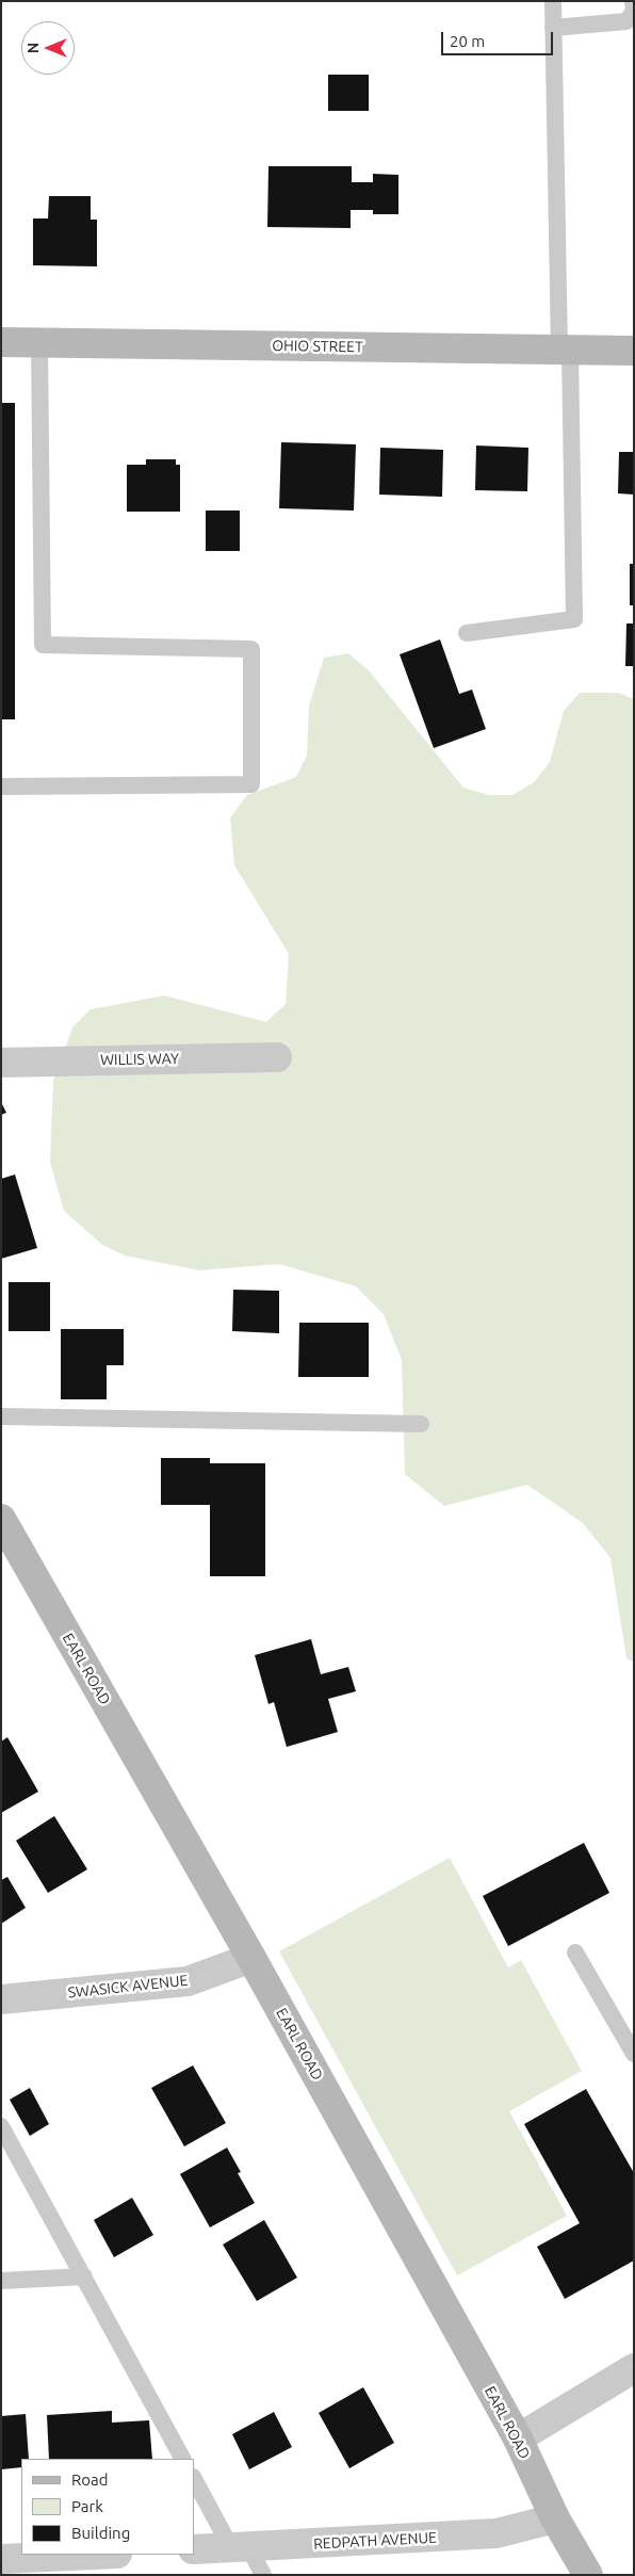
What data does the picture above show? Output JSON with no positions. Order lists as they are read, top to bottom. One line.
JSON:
{"streets":{"street":["OHIO STREET","WILLIS WAY","EARL ROAD","SWASICK AVENUE","REDPATH AVENUE"]},"crossings":[["EARL ROAD","SWASICK AVENUE"],["EARL ROAD","REDPATH AVENUE"]],"legend":["Road","Park","Building"],"scale_bar":"20 m","north":"left"}
